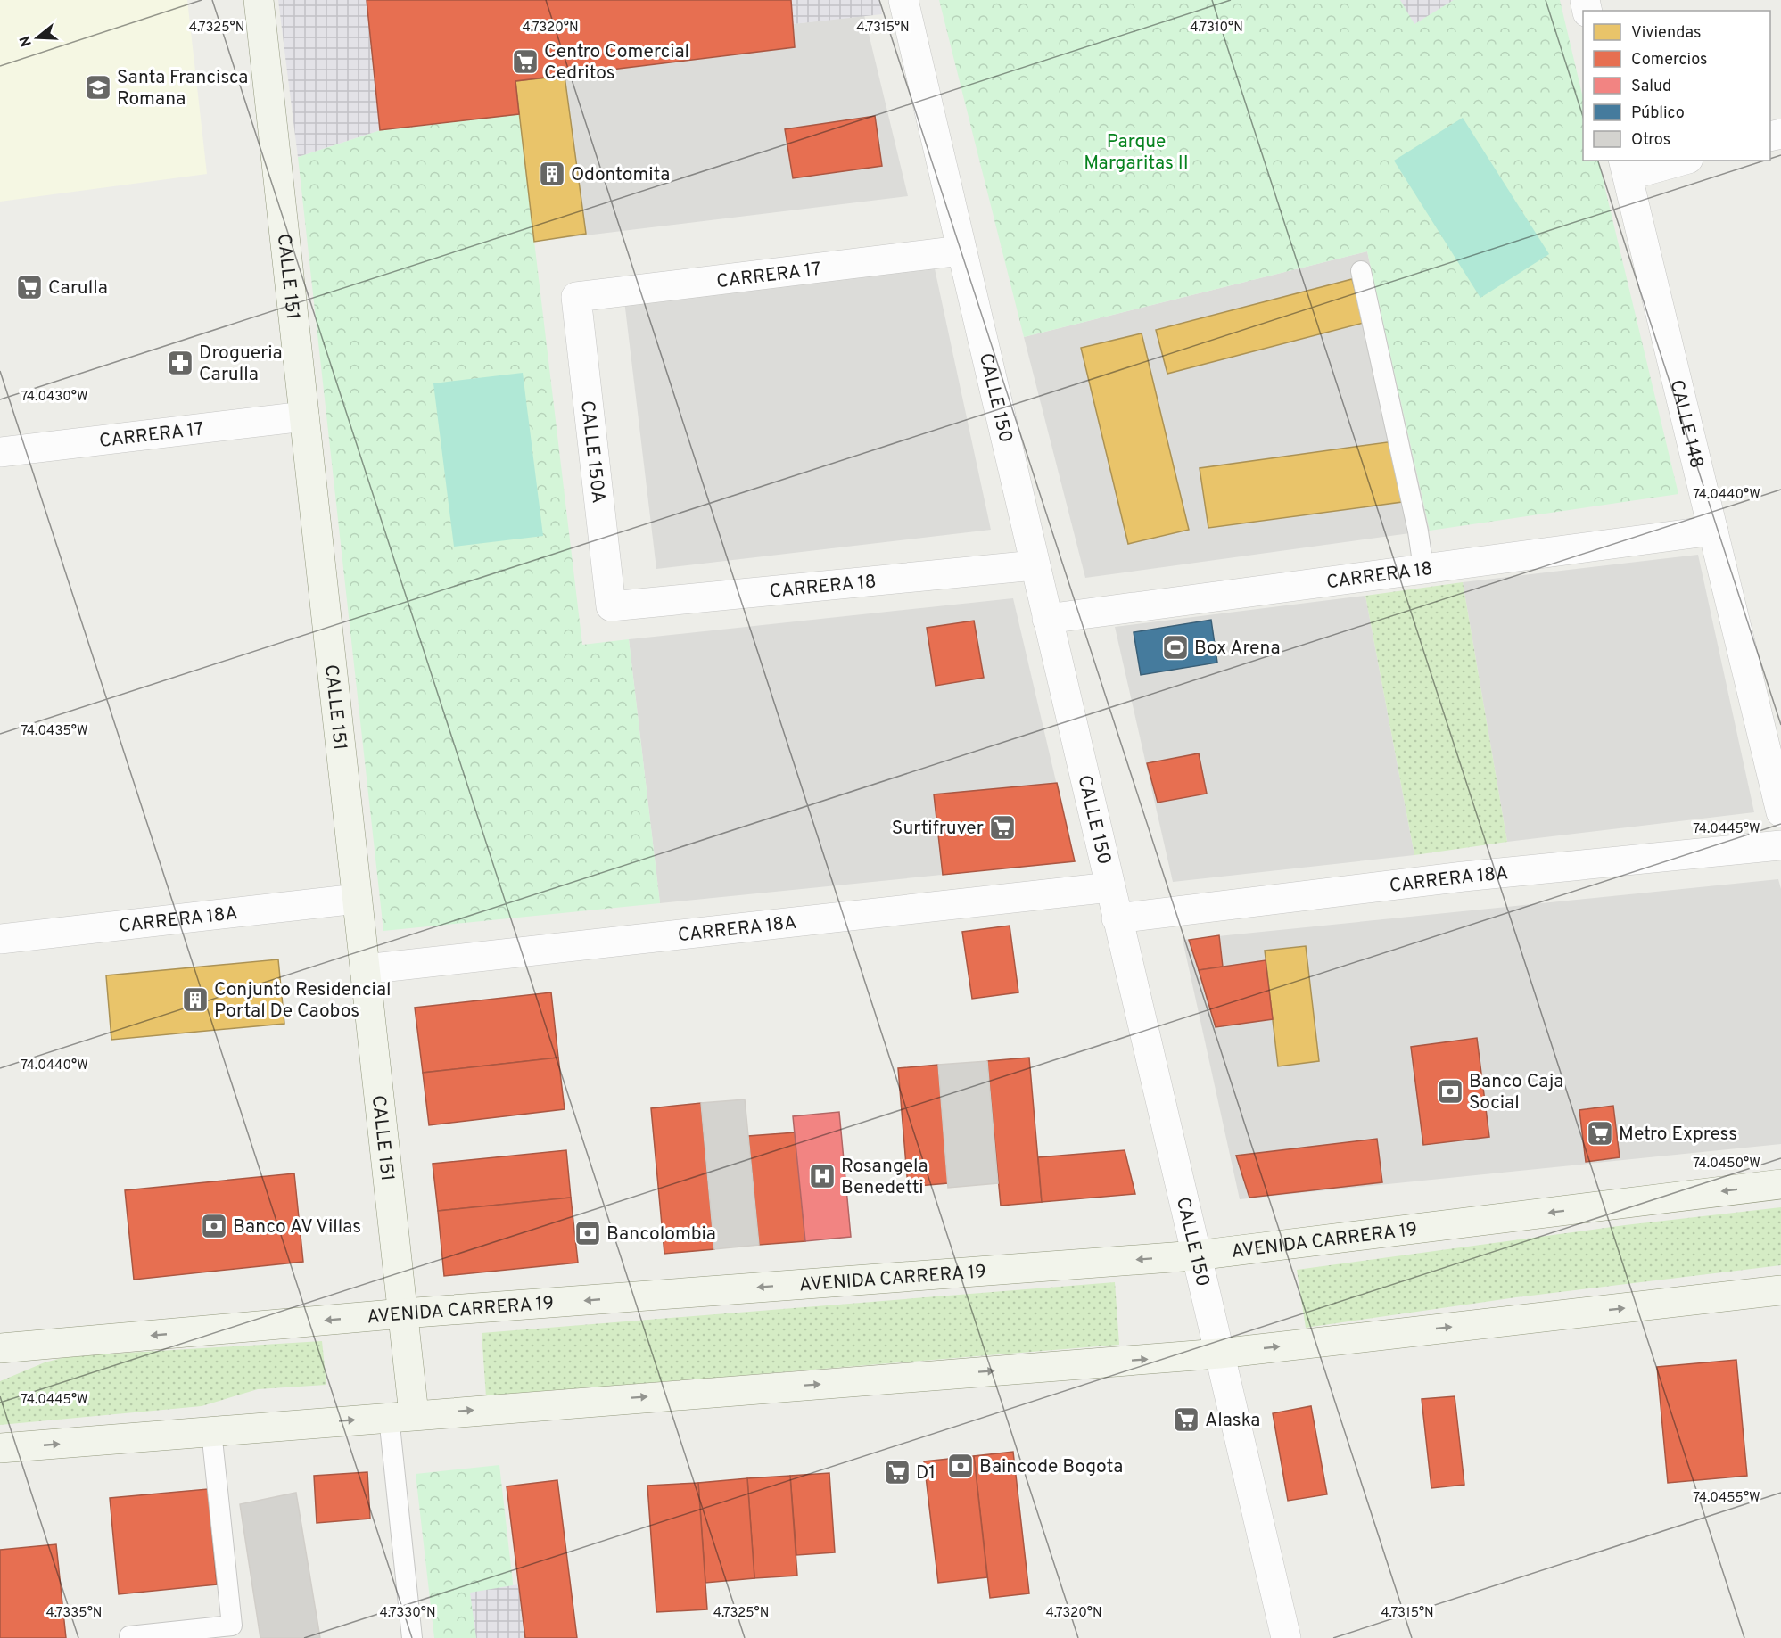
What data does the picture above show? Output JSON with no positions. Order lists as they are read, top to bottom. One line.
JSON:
{"streets":{"main road":["CALLE 151","AVENIDA CARRERA 19"],"street":["CARRERA 17","CALLE 150","CALLE 148","CALLE 150A","CARRERA 18","CARRERA 18A"]},"crossings":[["CARRERA 17","CALLE 151"],["CARRERA 17","CALLE 150"],["CARRERA 17","CALLE 150A"],["CALLE 151","CARRERA 18A"],["CALLE 151","AVENIDA CARRERA 19"],["CALLE 150","CARRERA 18"],["CALLE 150","CARRERA 18A"],["CALLE 150","AVENIDA CARRERA 19"],["CALLE 148","CARRERA 18"],["CALLE 150A","CARRERA 18"]],"parks":["Parque Margaritas II"],"places":{"supermarket":["Centro Comercial Cedritos","Carulla","Surtifruver","Metro Express","Alaska","D1"],"school or university":["Santa Francisca Romana"],"building":["Odontomita","Conjunto Residencial Portal De Caobos"],"pharmacy":["Drogueria Carulla"],"sports":["Box Arena"],"bank":["Banco Caja Social","Banco AV Villas","Bancolombia","Baincode Bogota"],"hospital":["Rosangela Benedetti"]},"legend":["Viviendas","Comercios","Salud","Público","Otros"],"north":"left","coordinates":["4.7325°N","4.7320°N","4.7315°N","4.7310°N","74.0430°W","74.0440°W","74.0435°W","74.0445°W","74.0450°W","74.0455°W","4.7335°N","4.7330°N"]}
